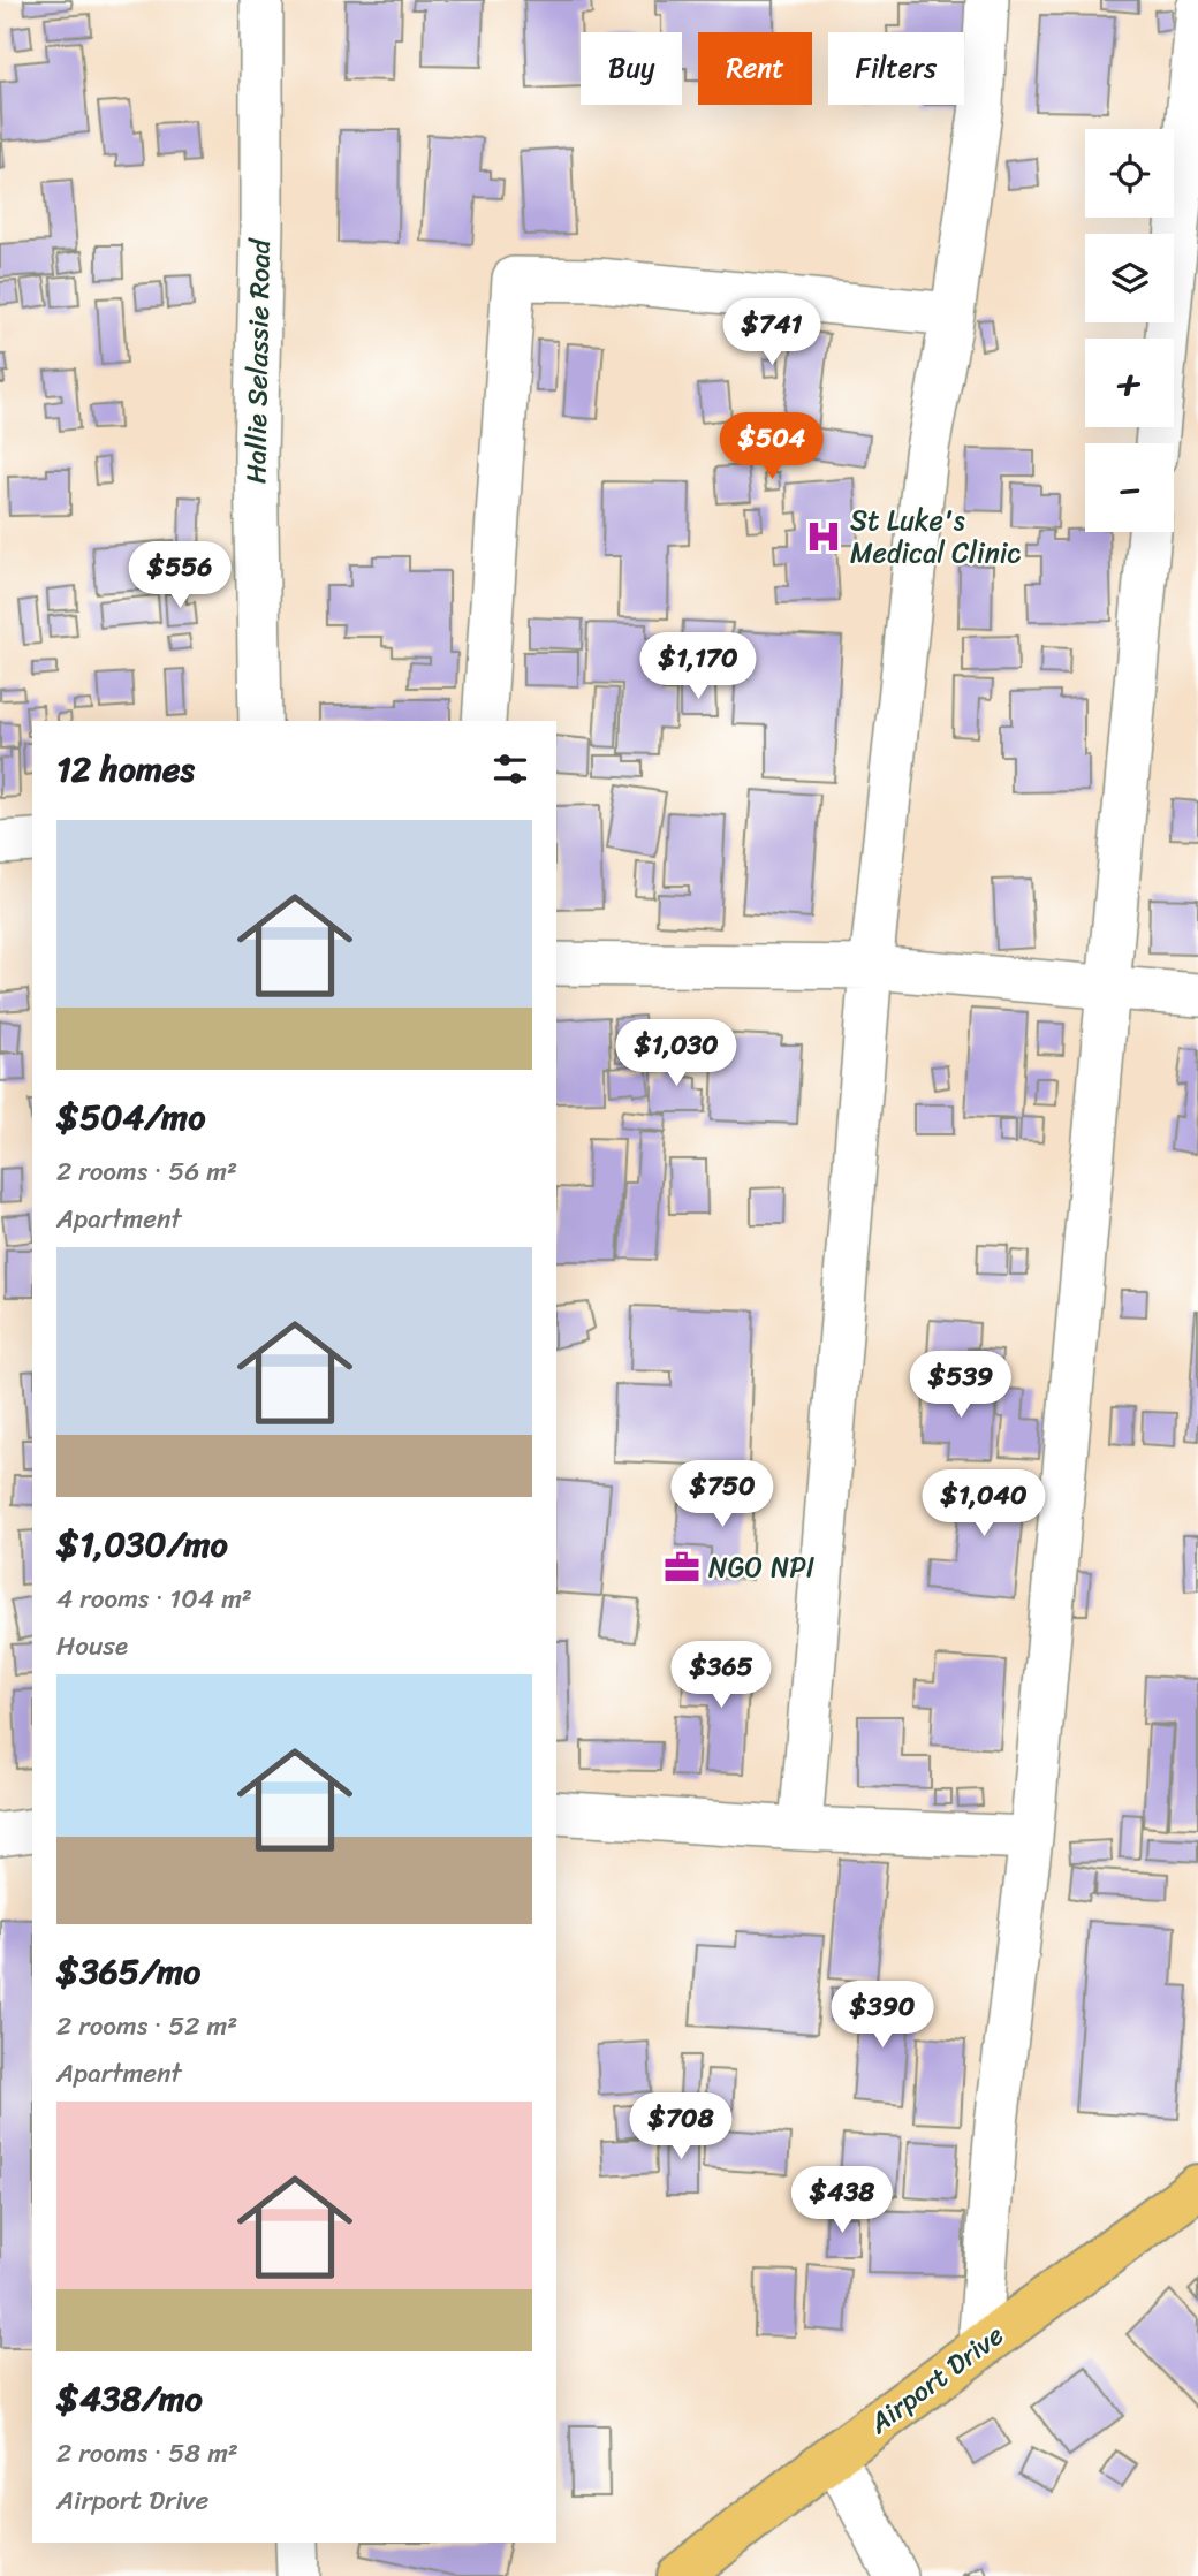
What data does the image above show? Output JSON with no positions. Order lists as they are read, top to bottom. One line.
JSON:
{"streets":{"main road":["Airport Drive"],"street":["Hallie Selassie Road"]},"places":{"hospital":["St Luke's Medical Clinic"],"office":["NGO NPI"]},"page":{"chip":["Buy","Rent","Filters"],"map_buttons":["+","−"],"price":["$741","$504","$556","$1,170","$1,030","$539","$750","$1,040","$365","$390","$708","$438"],"heading":"12 homes","list":[{"name":"$504/mo","note":"2 rooms · 56 m² · Apartment"},{"name":"$1,030/mo","note":"4 rooms · 104 m² · House"},{"name":"$365/mo","note":"2 rooms · 52 m² · Apartment"},{"name":"$438/mo","note":"2 rooms · 58 m² · Airport Drive"}]}}
